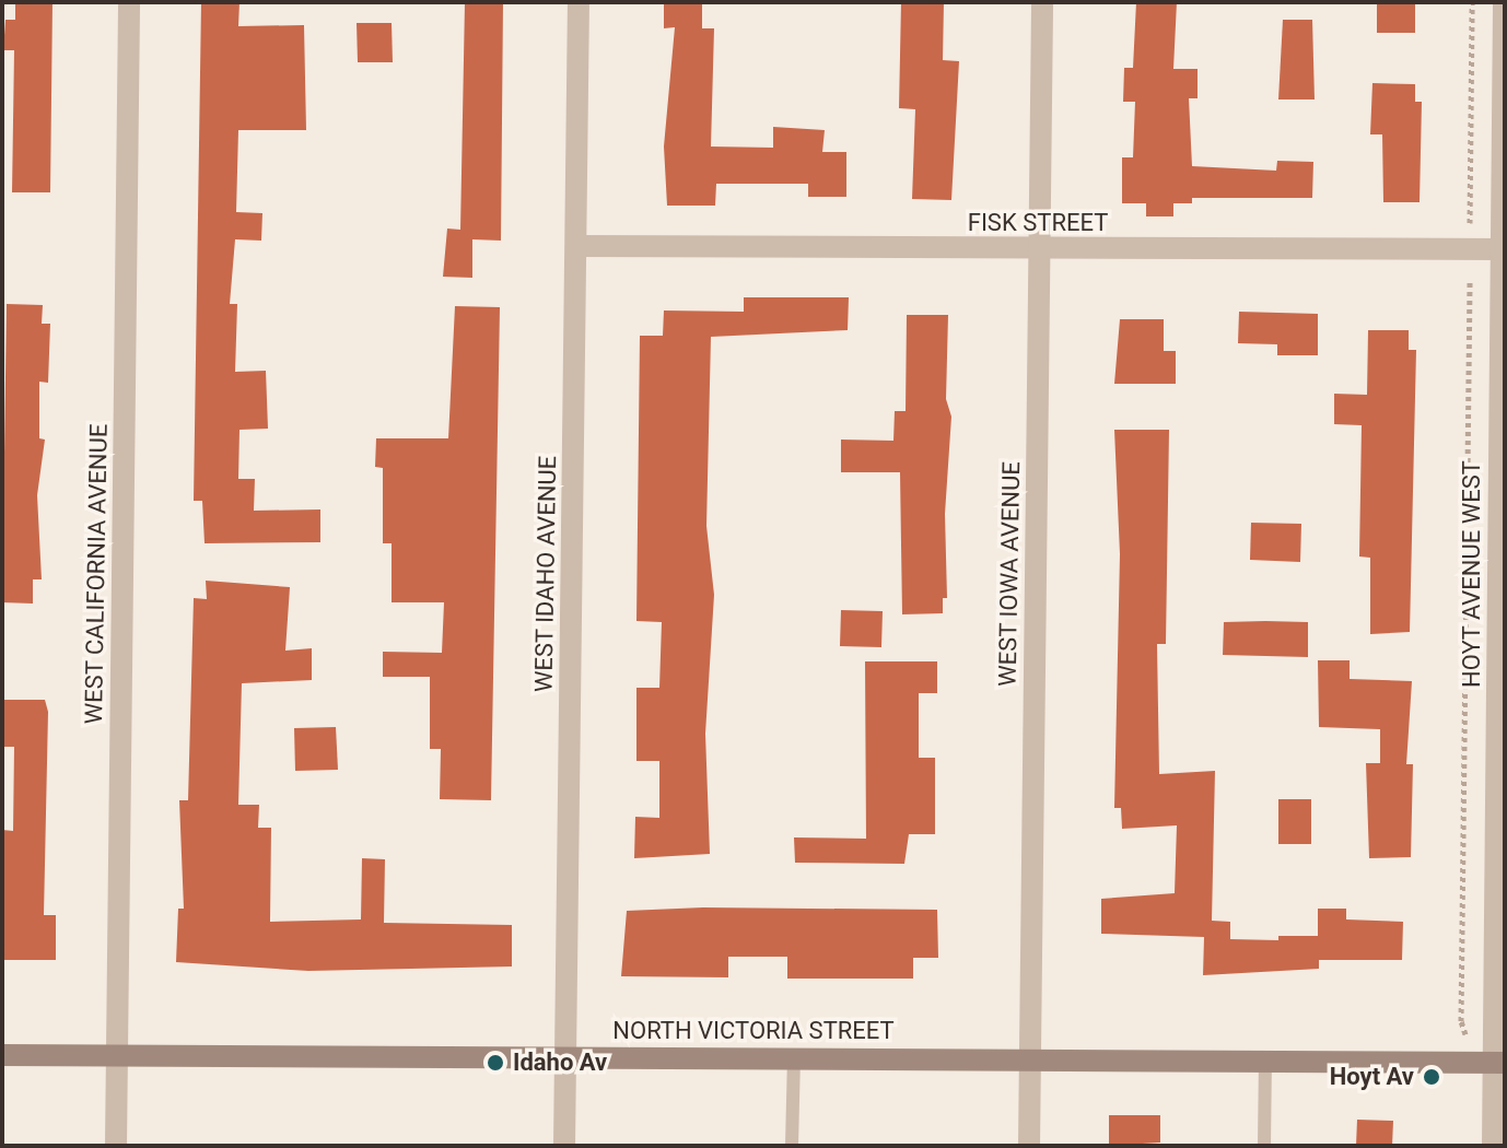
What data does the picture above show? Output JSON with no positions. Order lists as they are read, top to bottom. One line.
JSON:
{"streets":{"street":["FISK STREET","WEST CALIFORNIA AVENUE","WEST IDAHO AVENUE","WEST IOWA AVENUE","HOYT AVENUE WEST","NORTH VICTORIA STREET"]},"crossings":[["FISK STREET","WEST IDAHO AVENUE"],["FISK STREET","WEST IOWA AVENUE"],["FISK STREET","HOYT AVENUE WEST"],["WEST CALIFORNIA AVENUE","NORTH VICTORIA STREET"],["WEST IDAHO AVENUE","NORTH VICTORIA STREET"],["WEST IOWA AVENUE","NORTH VICTORIA STREET"],["HOYT AVENUE WEST","NORTH VICTORIA STREET"]],"places":["Idaho Av","Hoyt Av"]}
